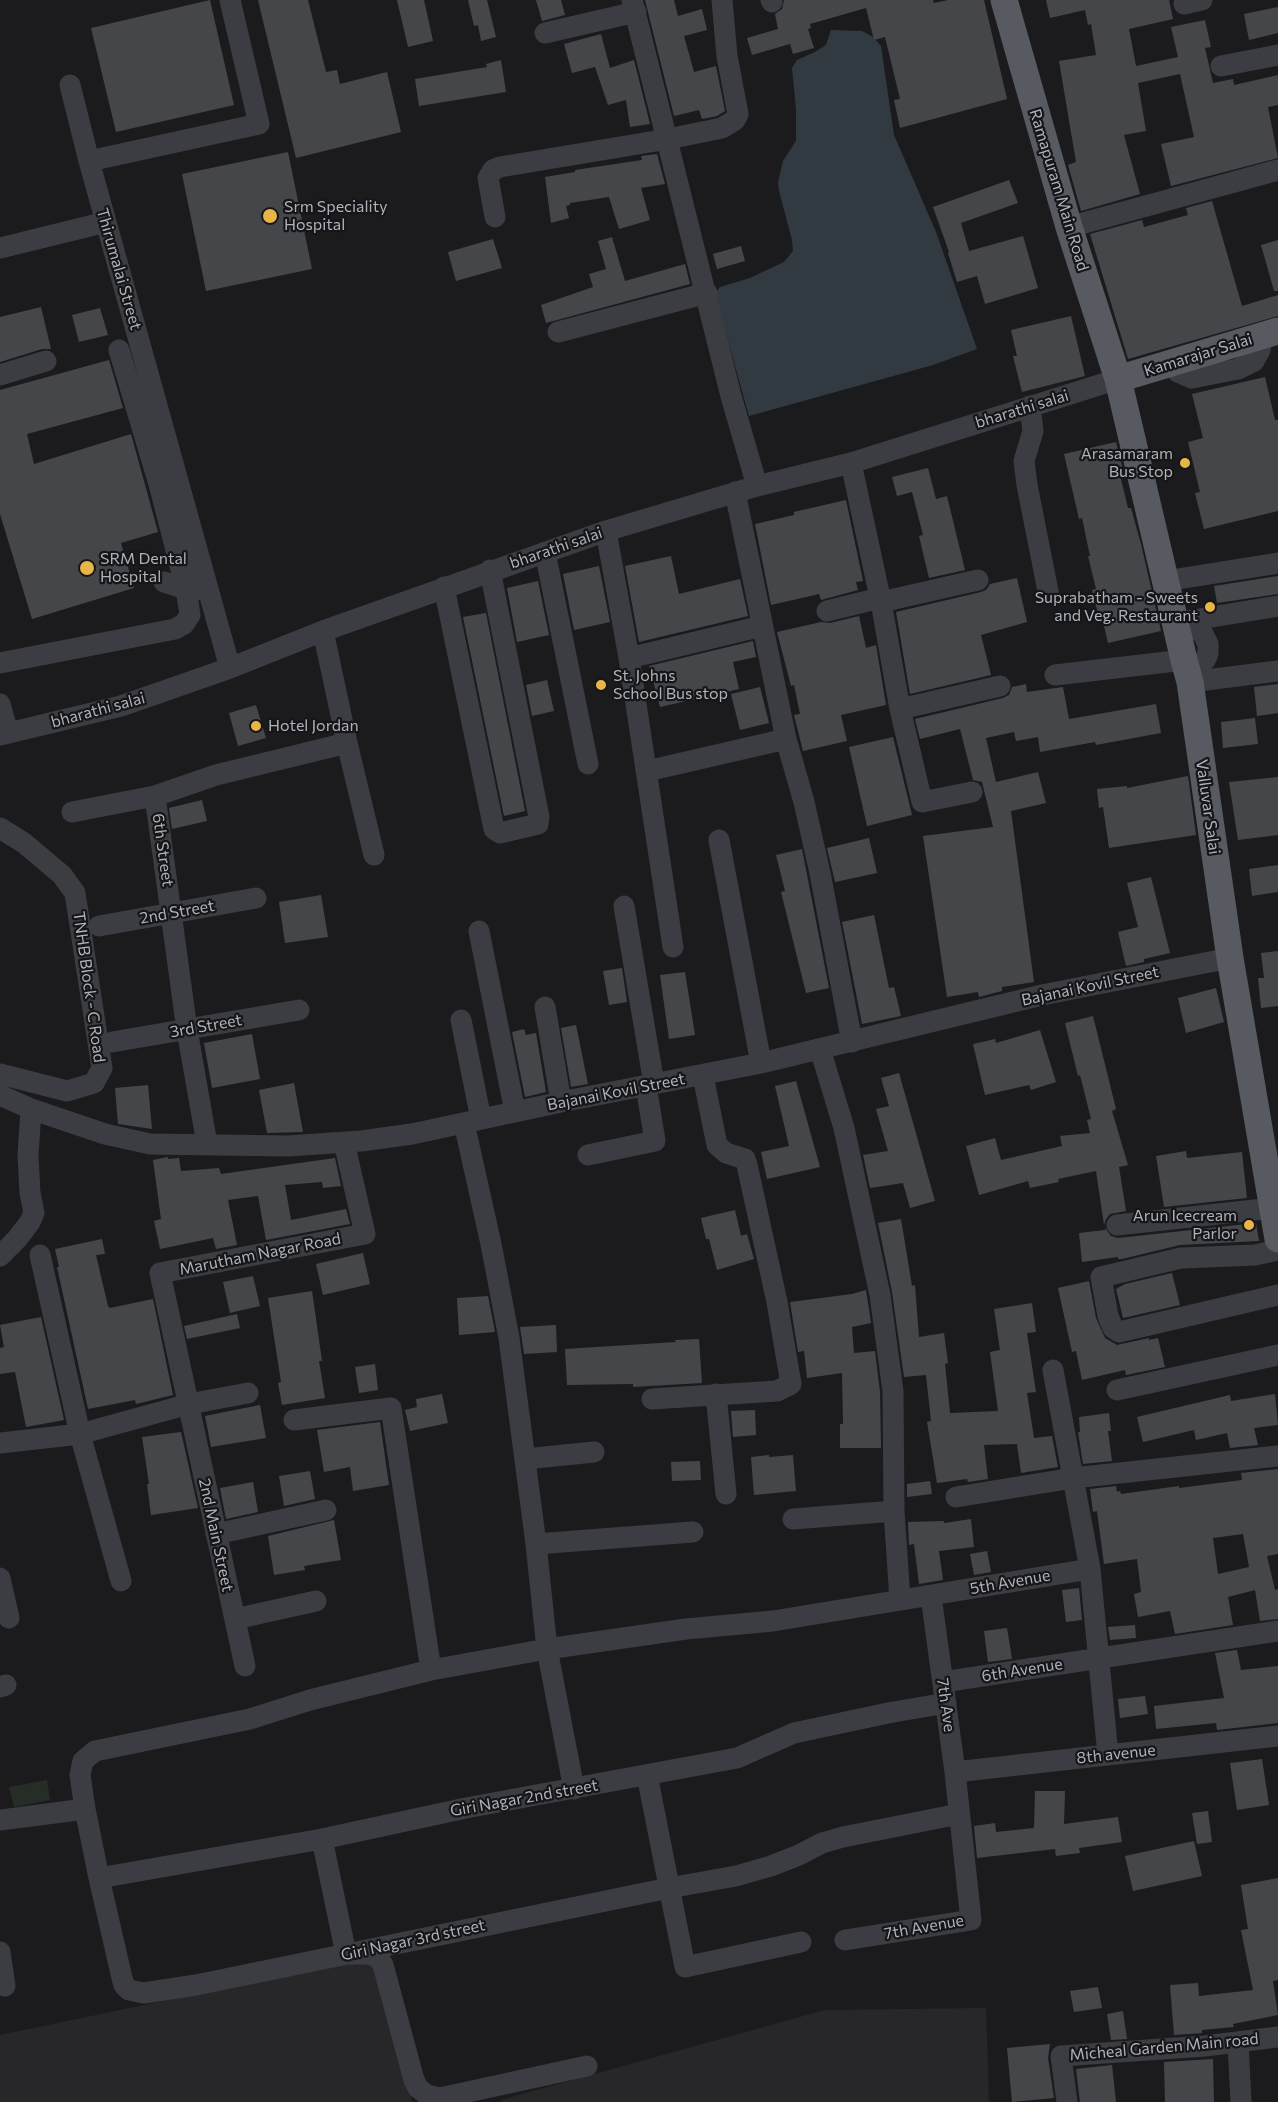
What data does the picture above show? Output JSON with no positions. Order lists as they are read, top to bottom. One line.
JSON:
{"streets":{"main road":["Ramapuram Main Road","Kamarajar Salai","Valluvar Salai"],"street":["Thirumalai Street","bharathi salai","6th Street","2nd Street","Bajanai Kovil Street","TNHB Block - C Road","3rd Street","Marutham Nagar Road","2nd Main Street","5th Avenue","6th Avenue","7th Ave","8th avenue","Giri Nagar 2nd street","7th Avenue","Giri Nagar 3rd street","Micheal Garden Main road"]},"crossings":[["Ramapuram Main Road","Kamarajar Salai"],["Ramapuram Main Road","bharathi salai"],["Ramapuram Main Road","Valluvar Salai"],["Thirumalai Street","bharathi salai"],["Kamarajar Salai","bharathi salai"],["Kamarajar Salai","Valluvar Salai"],["bharathi salai","Valluvar Salai"],["Valluvar Salai","Bajanai Kovil Street"],["6th Street","2nd Street"],["6th Street","Bajanai Kovil Street"],["6th Street","3rd Street"],["Bajanai Kovil Street","Marutham Nagar Road"],["Marutham Nagar Road","2nd Main Street"],["5th Avenue","7th Ave"],["5th Avenue","Giri Nagar 3rd street"],["6th Avenue","7th Ave"],["7th Ave","8th avenue"],["7th Ave","Giri Nagar 2nd street"],["7th Ave","7th Avenue"],["7th Ave","Giri Nagar 3rd street"],["Giri Nagar 2nd street","Giri Nagar 3rd street"],["7th Avenue","Giri Nagar 3rd street"]],"places":["Srm Speciality Hospital","Arasamaram Bus Stop","SRM Dental Hospital","Suprabatham - Sweets and Veg. Restaurant","St. Johns School Bus stop","Hotel Jordan","Arun Icecream Parlor"]}
